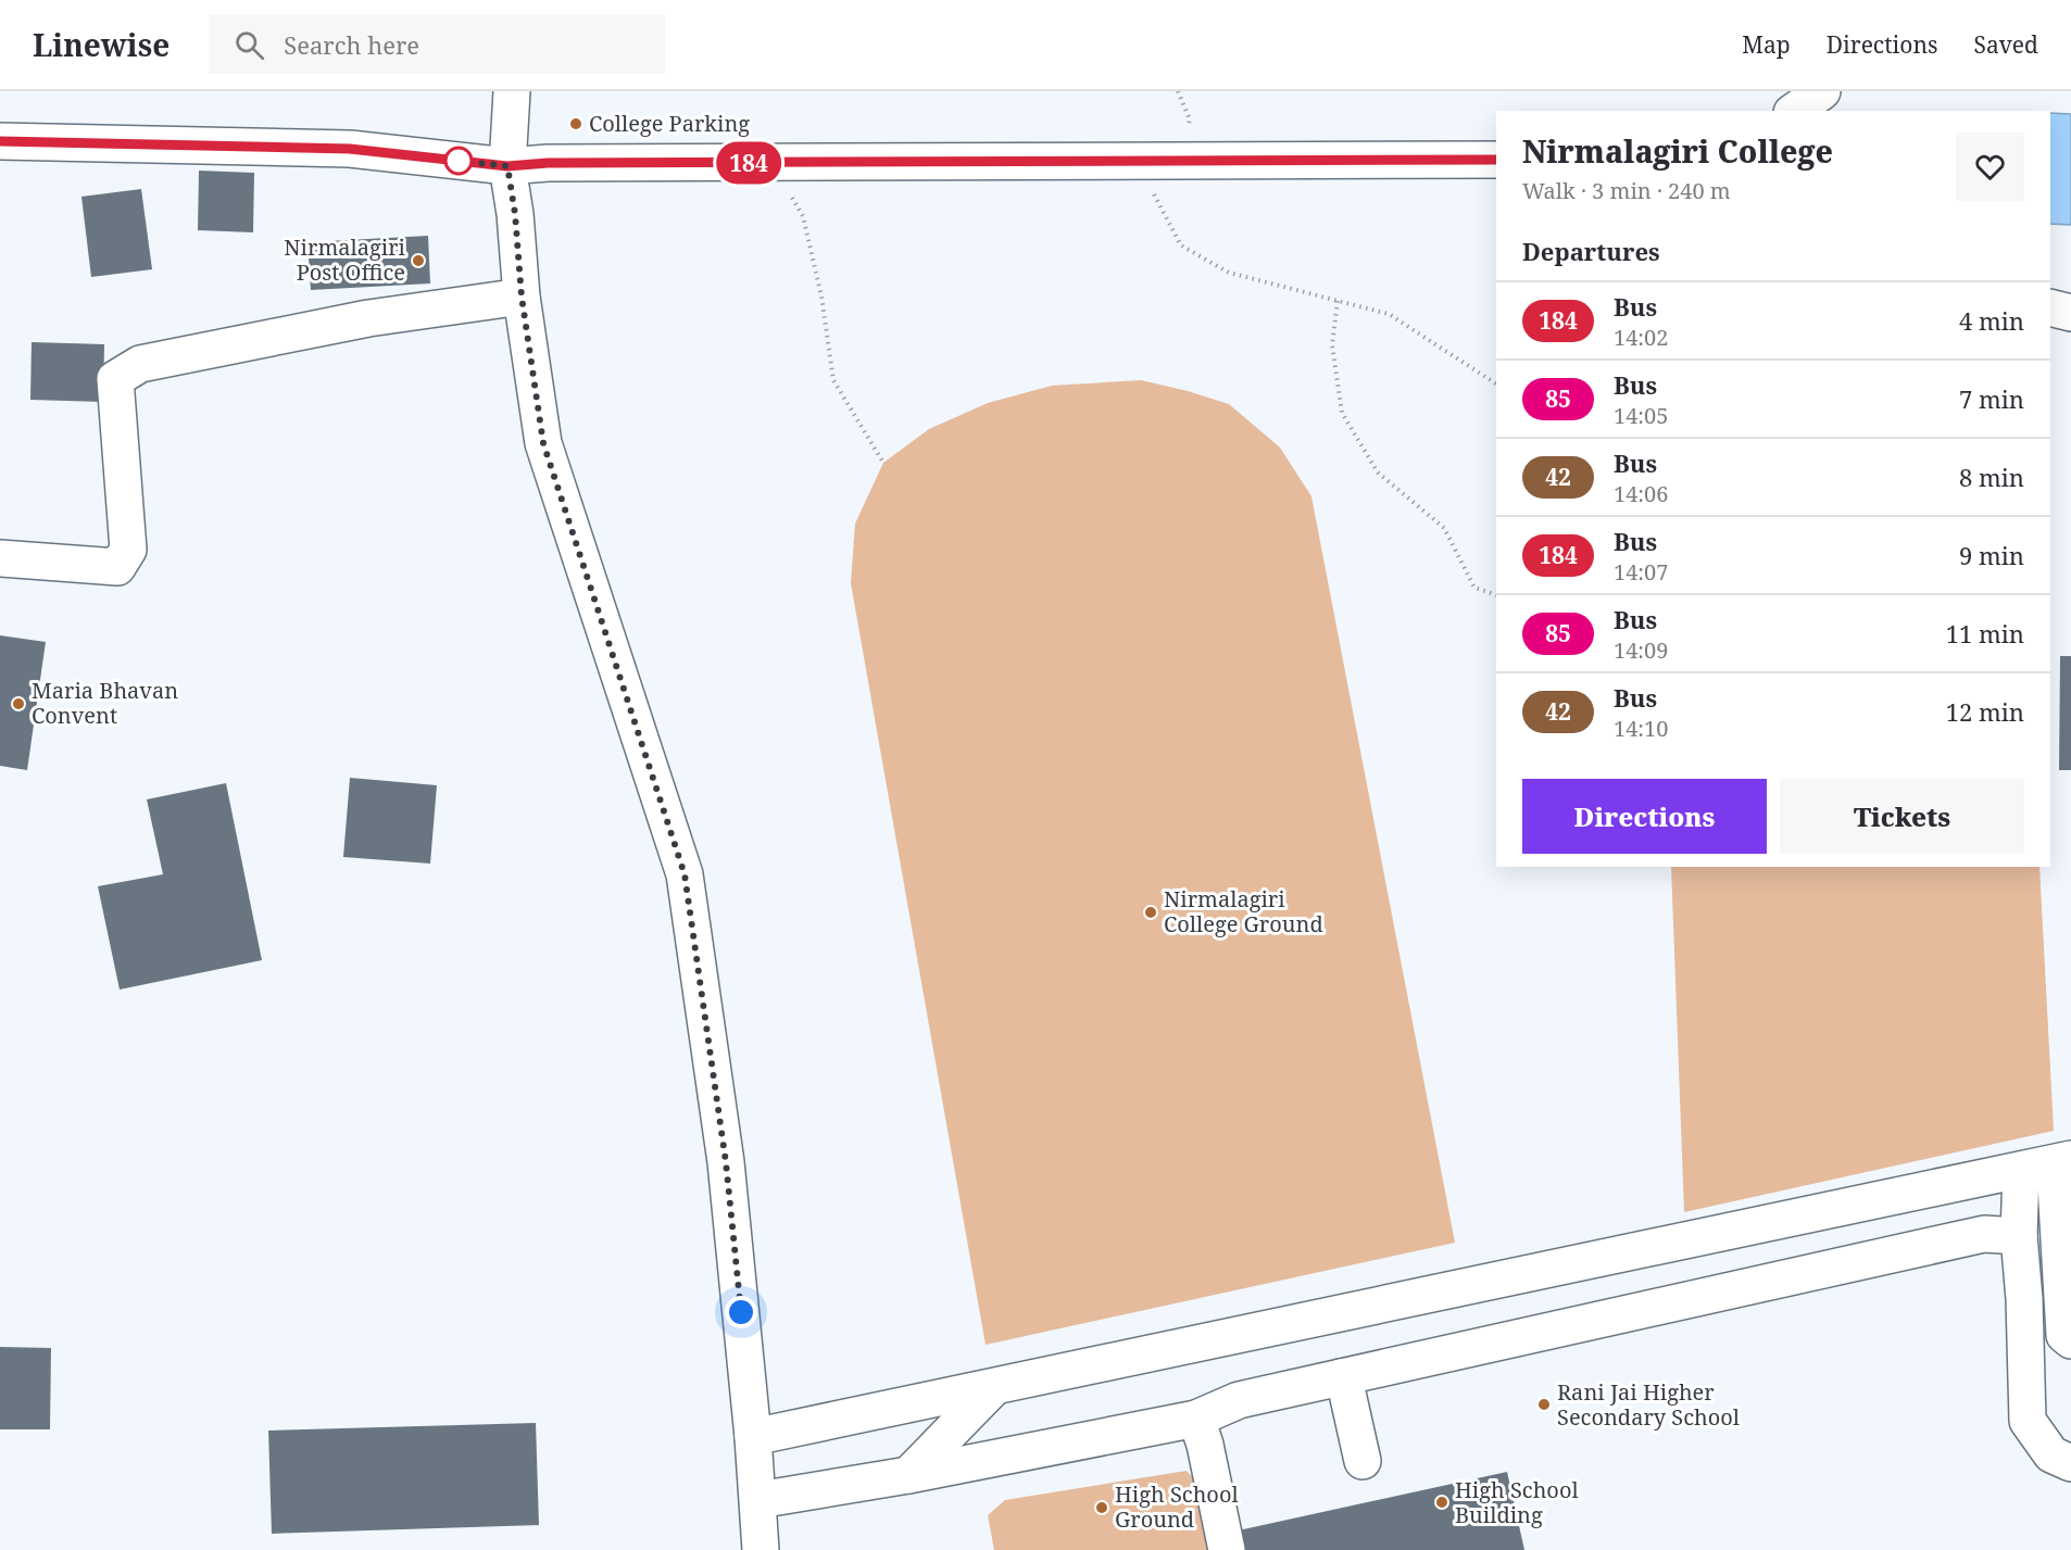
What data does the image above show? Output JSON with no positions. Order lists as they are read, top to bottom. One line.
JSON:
{"places":["College Parking","Nirmalagiri Post Office","Maria Bhavan Convent","Nirmalagiri College Ground","Rani Jai Higher Secondary School","High School Building","High School Ground"],"lines":["bus line 184"],"page":{"header":"Linewise","search":"Search here","nav":["Map","Directions","Saved"],"on_map":"184","heading":[["Nirmalagiri College","Walk · 3 min · 240 m"],"Departures"],"list":[{"mark":"184","name":"Bus","note":"14:02","value":"4 min"},{"mark":"85","name":"Bus","note":"14:05","value":"7 min"},{"mark":"42","name":"Bus","note":"14:06","value":"8 min"},{"mark":"184","name":"Bus","note":"14:07","value":"9 min"},{"mark":"85","name":"Bus","note":"14:09","value":"11 min"},{"mark":"42","name":"Bus","note":"14:10","value":"12 min"}],"buttons":["Directions","Tickets"]}}
